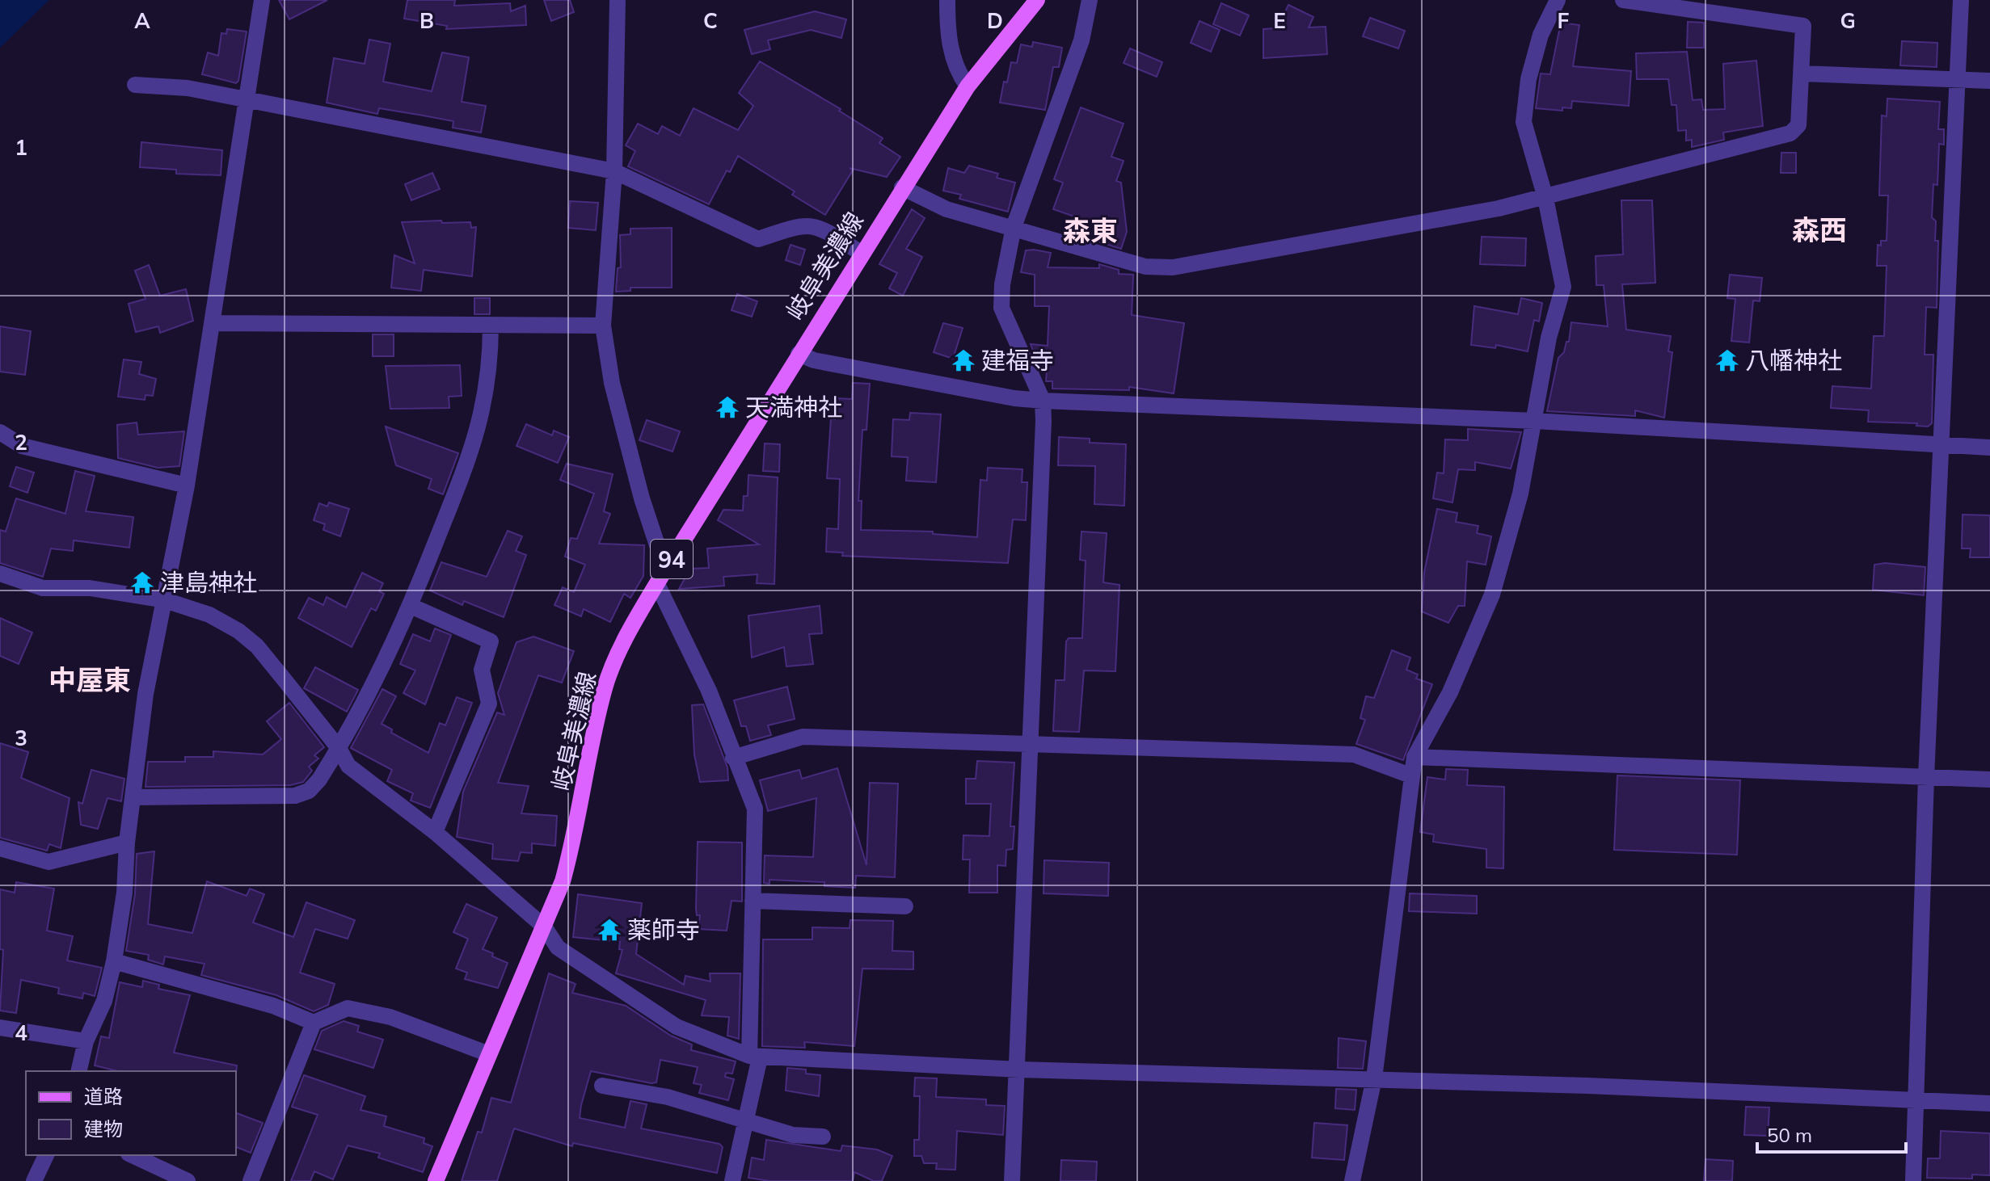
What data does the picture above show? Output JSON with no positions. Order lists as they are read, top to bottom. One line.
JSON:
{"streets":{"main road":["岐阜美濃線","94"]},"districts":["森西","森東","中屋東"],"places":{"temple":["建福寺","八幡神社","天満神社","津島神社","薬師寺"]},"legend":["道路","建物"],"scale_bar":"50 m","grid":{"columns":["A","B","C","D","E","F","G"],"rows":["1","2","3","4"]}}
